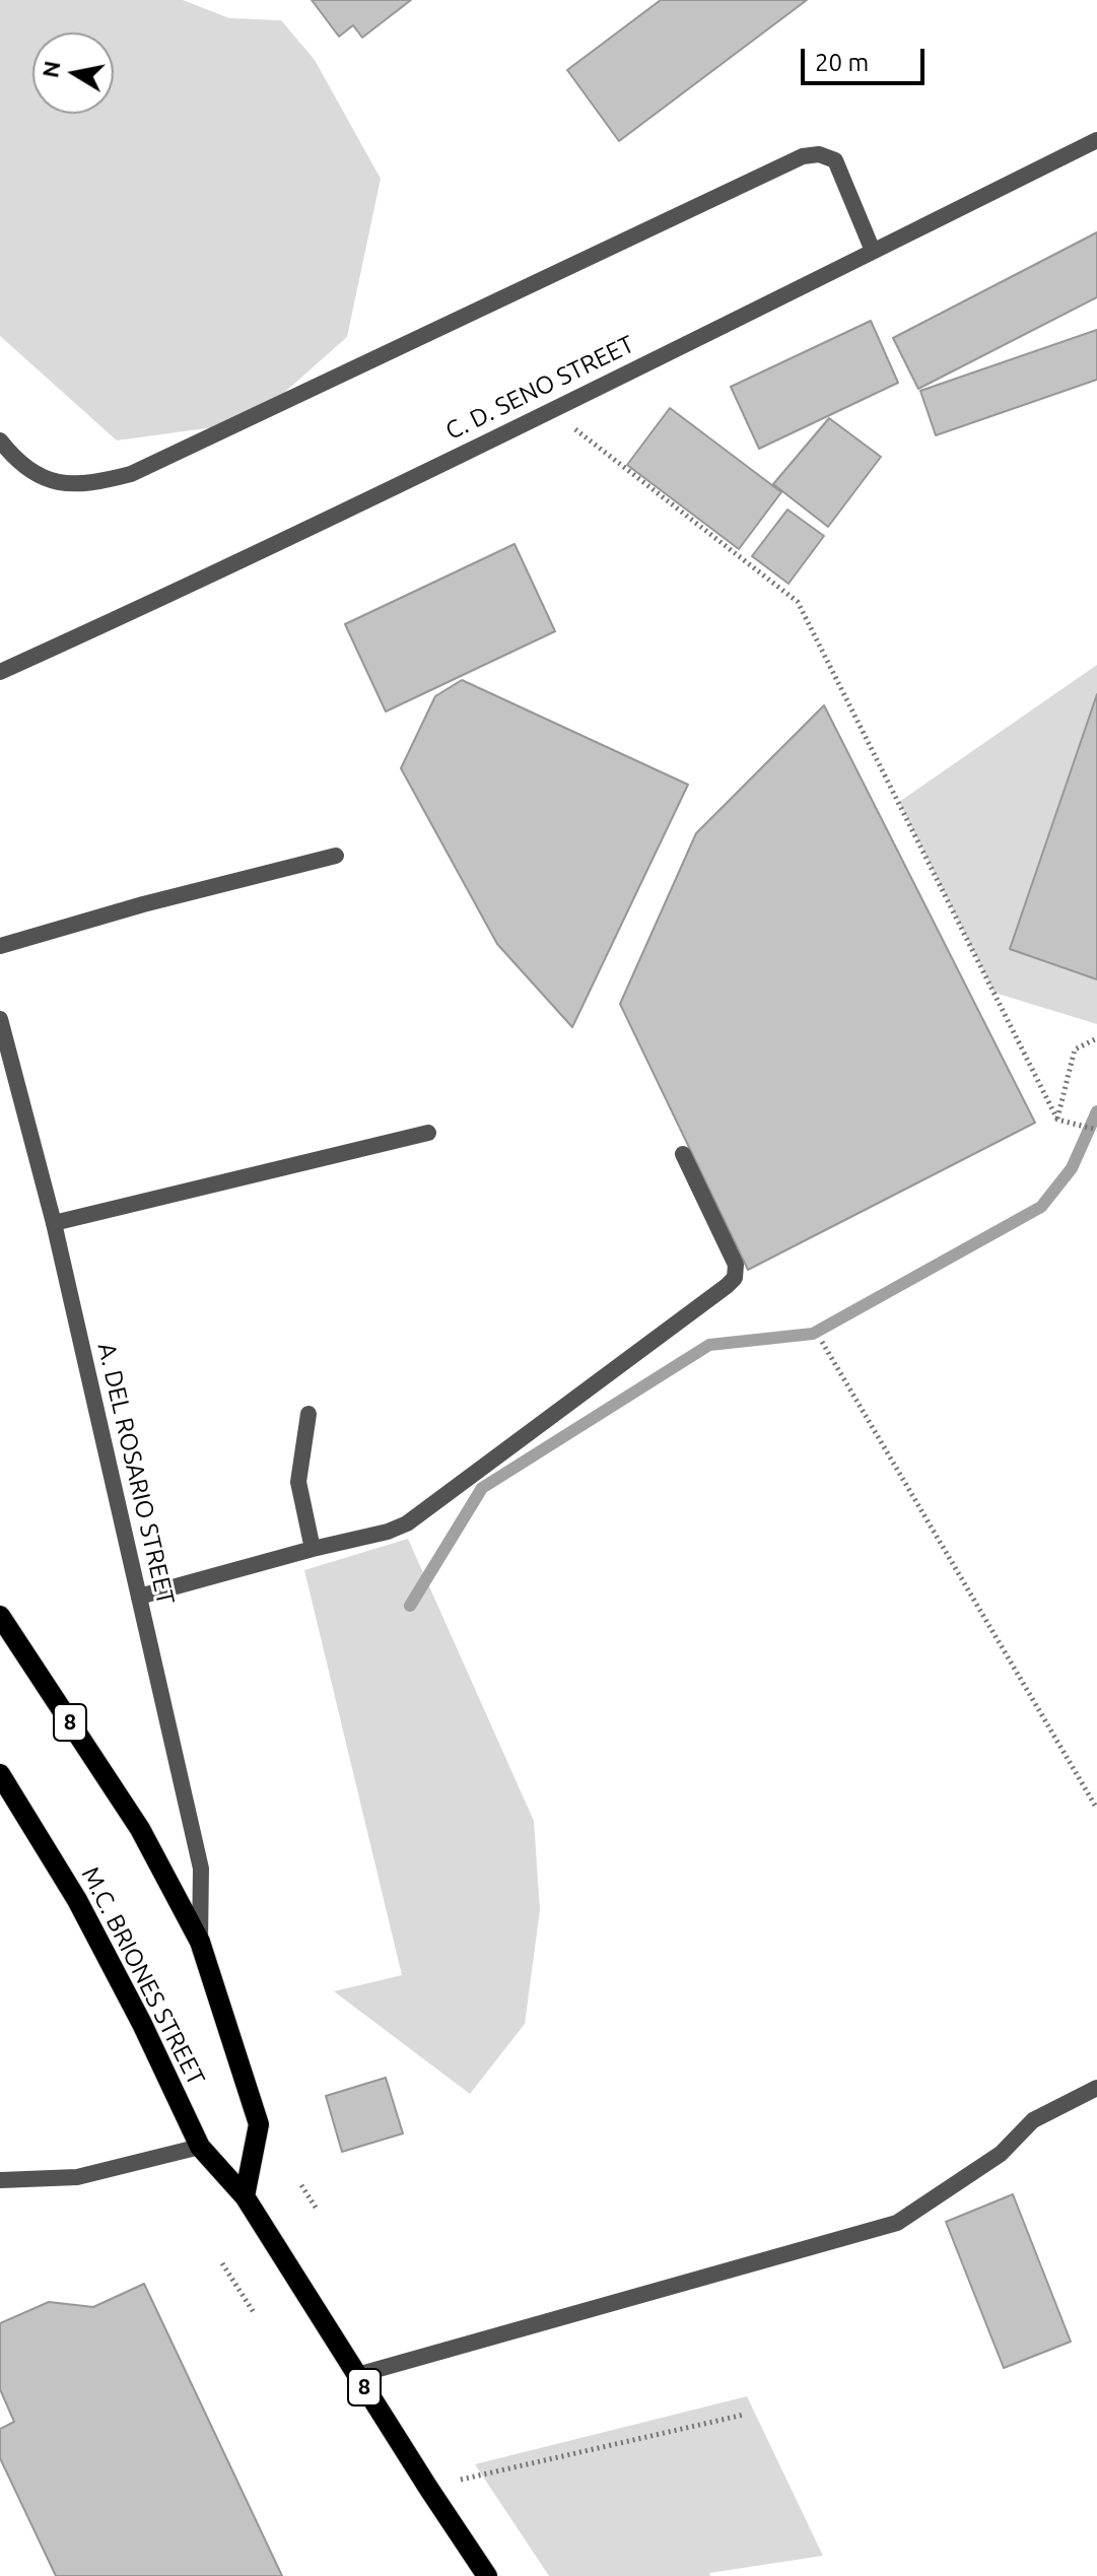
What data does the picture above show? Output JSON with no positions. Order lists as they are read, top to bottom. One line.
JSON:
{"streets":{"main road":["8","M.C. BRIONES STREET"],"street":["C. D. SENO STREET","A. DEL ROSARIO STREET"]},"crossings":[["A. DEL ROSARIO STREET","M.C. BRIONES STREET"]],"scale_bar":"20 m","north":"left"}
